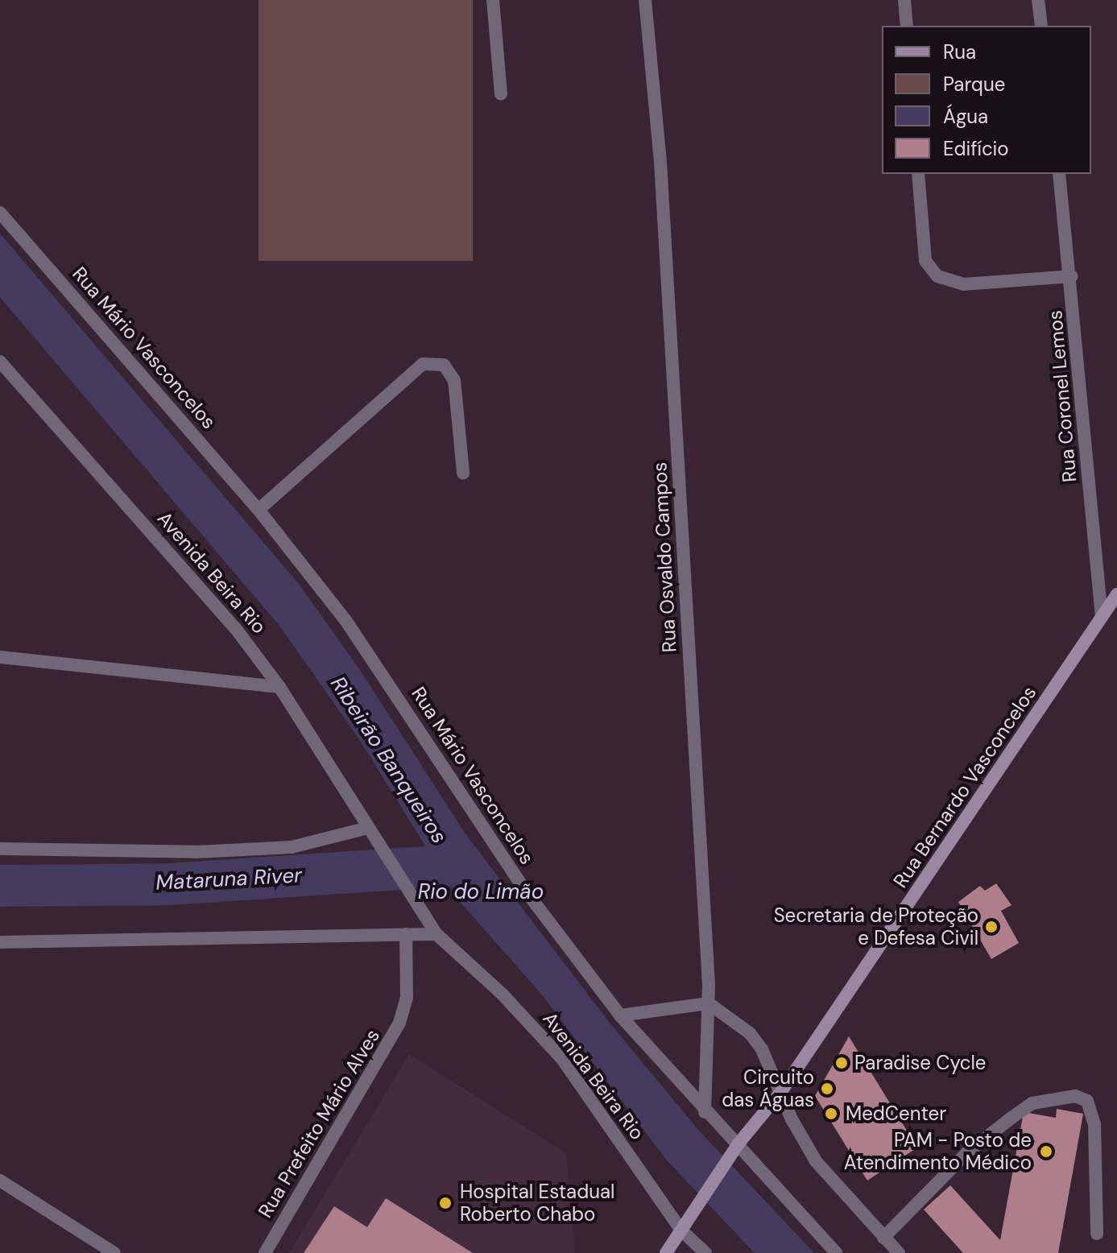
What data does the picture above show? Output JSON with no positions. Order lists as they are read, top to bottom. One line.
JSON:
{"streets":{"main road":["Rua Bernardo Vasconcelos"],"street":["Rua Mário Vasconcelos","Rua Coronel Lemos","Rua Osvaldo Campos","Avenida Beira Rio","Rua Prefeito Mário Alves"]},"crossings":[["Rua Mário Vasconcelos","Rua Osvaldo Campos"],["Rua Mário Vasconcelos","Rua Bernardo Vasconcelos"],["Rua Coronel Lemos","Rua Bernardo Vasconcelos"],["Avenida Beira Rio","Rua Bernardo Vasconcelos"]],"water":["Ribeirão Banqueiros","Mataruna River","Rio do Limão"],"places":["Secretaria de Proteção e Defesa Civil","Paradise Cycle","Circuito das Águas","MedCenter","PAM - Posto de Atendimento Médico","Hospital Estadual Roberto Chabo"],"legend":["Rua","Parque","Água","Edifício"]}
